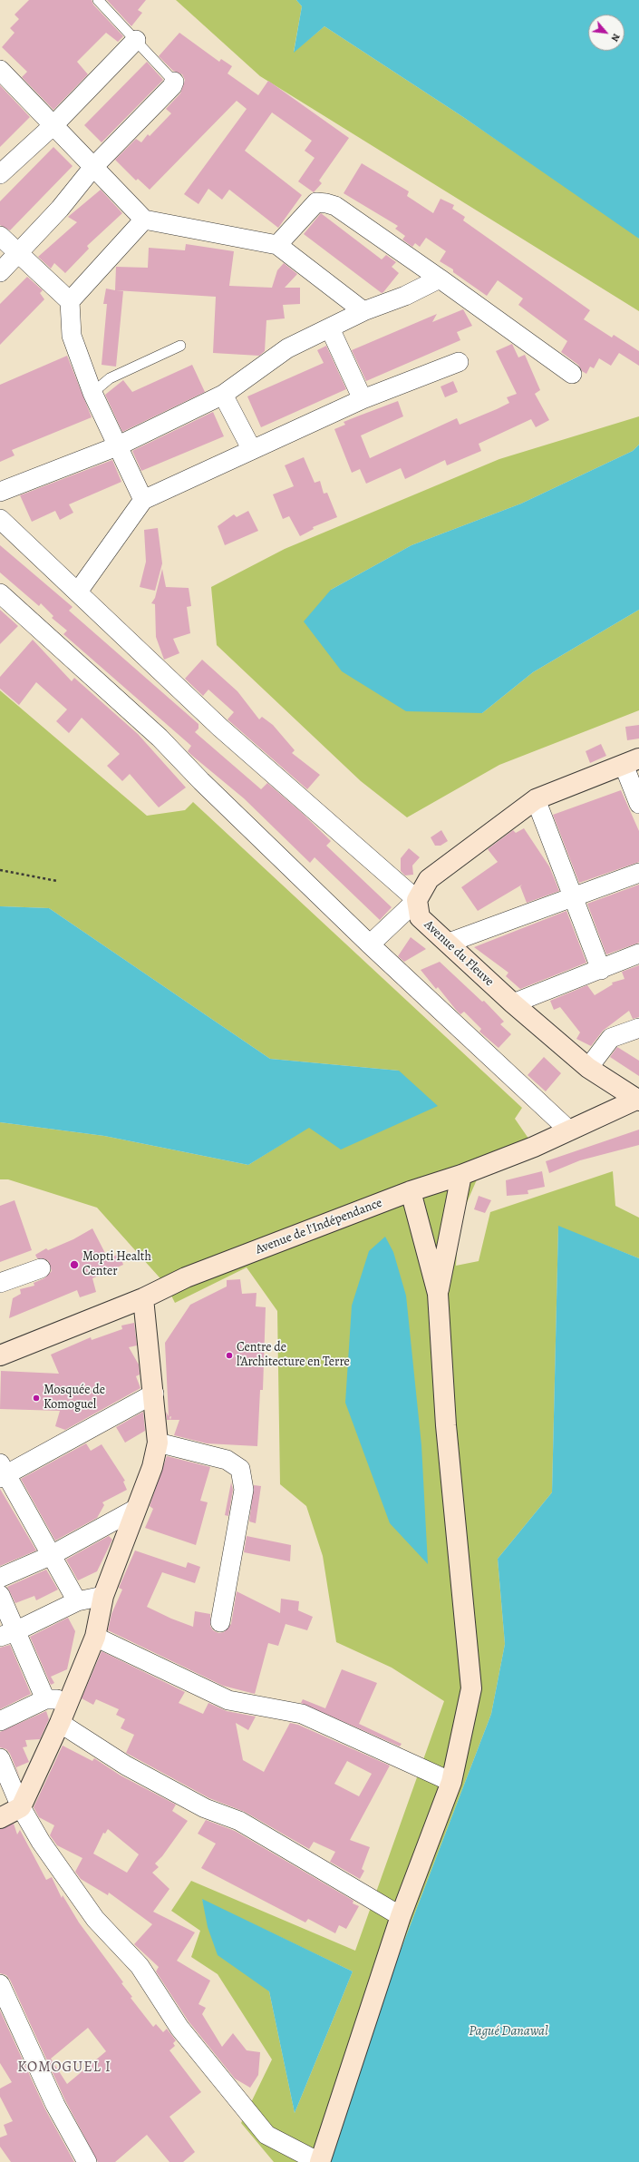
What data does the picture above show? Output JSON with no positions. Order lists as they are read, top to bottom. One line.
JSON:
{"streets":{"street":["Avenue du Fleuve","Avenue de l'Indépendance"]},"crossings":[["Avenue du Fleuve","Avenue de l'Indépendance"]],"districts":["KOMOGUEL I"],"water":["Pagué Danawal"],"places":["Mopti Health Center","Centre de l’Architecture en Terre","Mosquée de Komoguel"],"north":"bottom right"}
